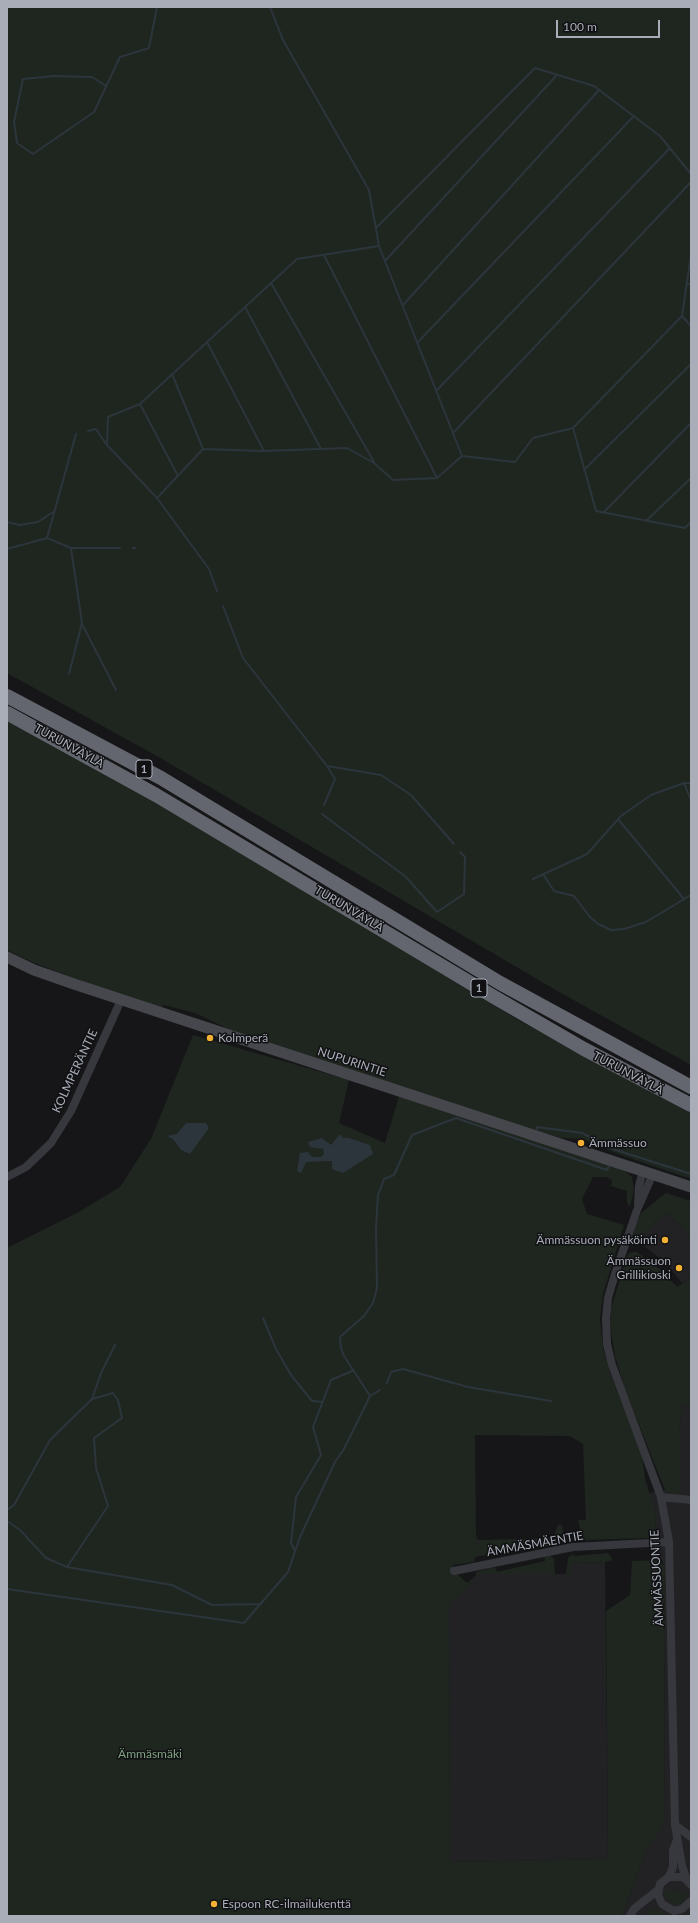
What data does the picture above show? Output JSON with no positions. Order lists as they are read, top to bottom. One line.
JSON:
{"streets":{"highway":["TURUNVÄYLÄ","1"],"main road":["NUPURINTIE"],"street":["KOLMPERÄNTIE","ÄMMÄSMÄENTIE","ÄMMÄSSUONTIE"]},"crossings":[["NUPURINTIE","KOLMPERÄNTIE"],["NUPURINTIE","ÄMMÄSSUONTIE"],["ÄMMÄSMÄENTIE","ÄMMÄSSUONTIE"]],"parks":["Ämmäsmäki"],"places":["Kolmperä","Ämmässuo","Ämmässuon pysäköinti","Ämmässuon Grillikioski","Espoon RC-ilmailukenttä"],"scale_bar":"100 m"}
